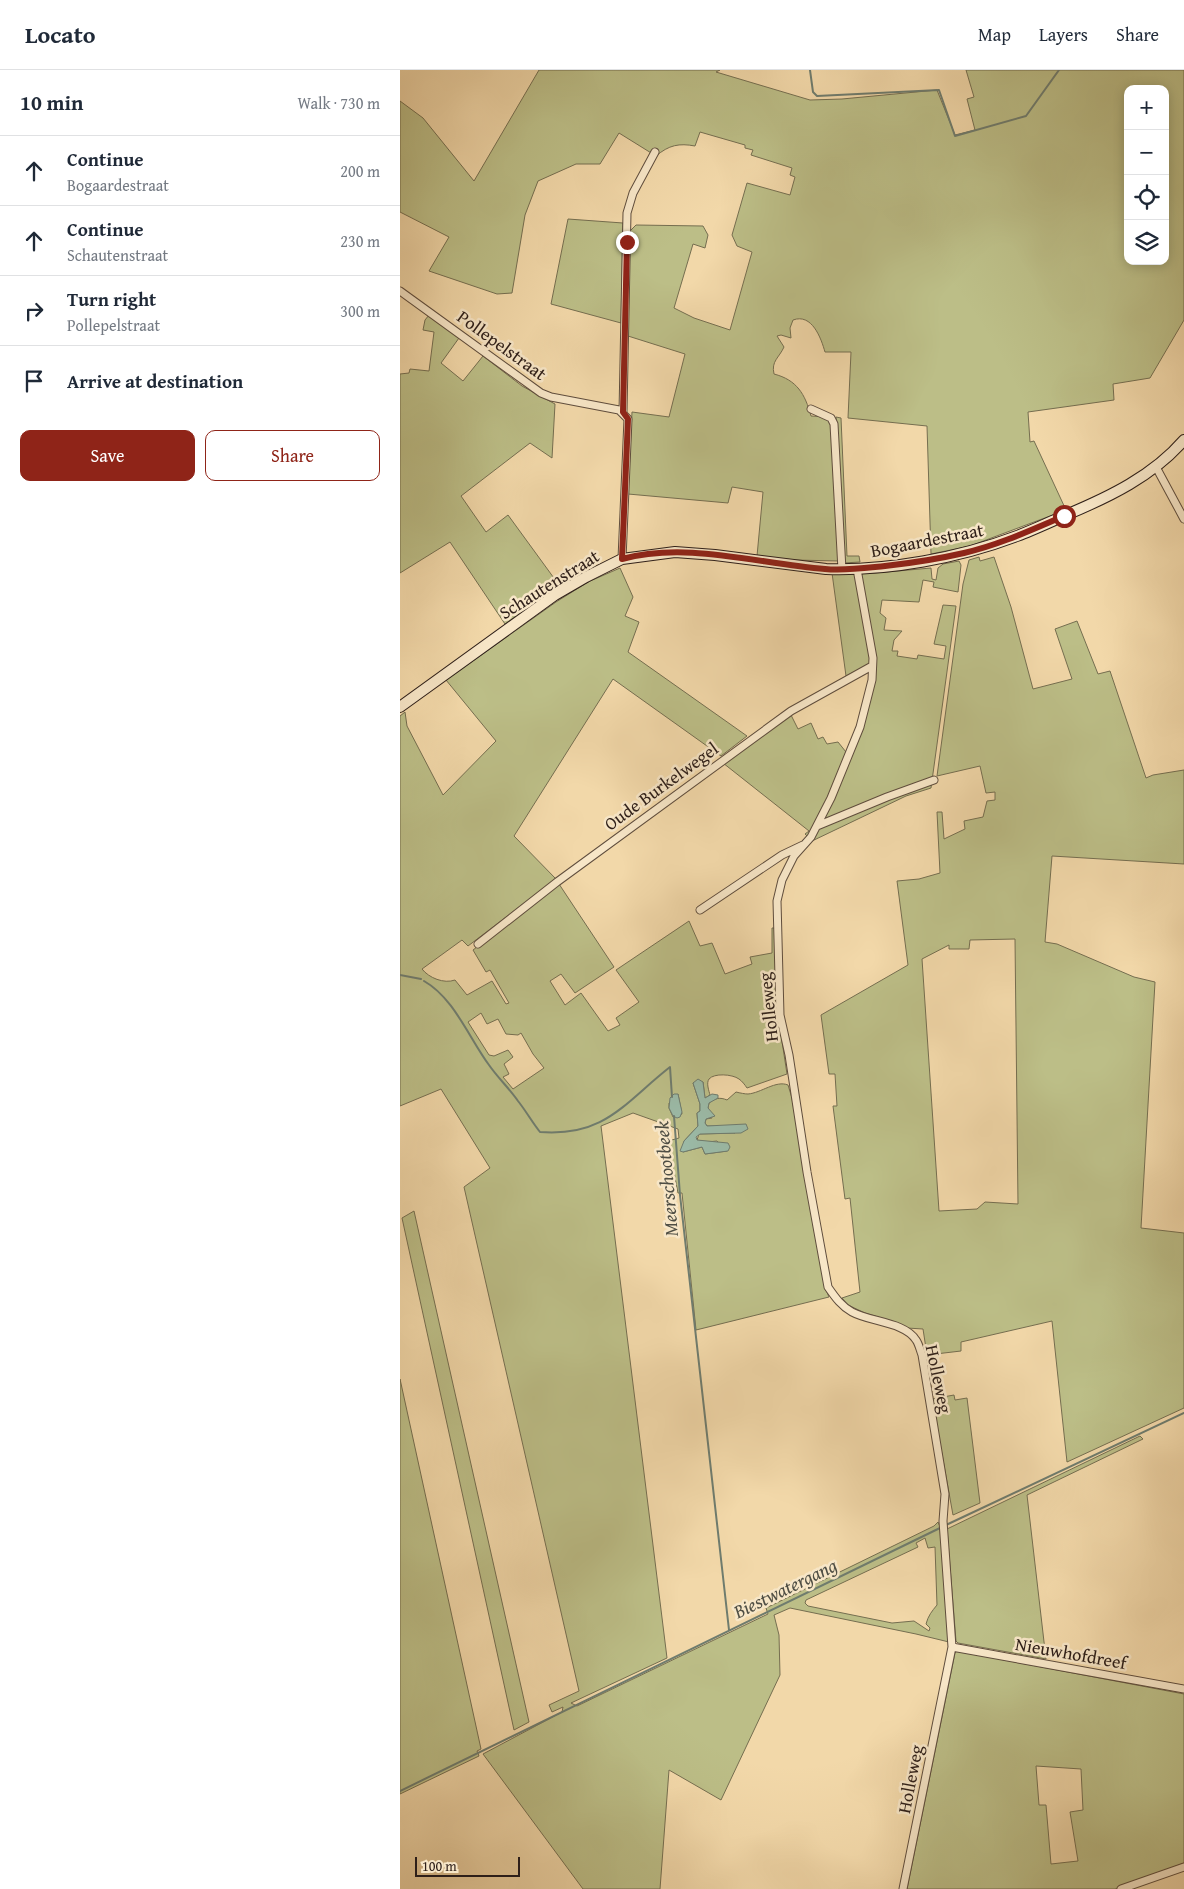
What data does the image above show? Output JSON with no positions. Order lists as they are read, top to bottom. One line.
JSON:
{"streets":{"street":["Pollepelstraat","Bogaardestraat","Schautenstraat","Oude Burkelwegel","Holleweg","Nieuwhofdreef"]},"crossings":[["Bogaardestraat","Schautenstraat"],["Bogaardestraat","Holleweg"],["Schautenstraat","Holleweg"],["Oude Burkelwegel","Holleweg"],["Holleweg","Nieuwhofdreef"]],"water":["Meerschootbeek","Biestwatergang"],"scale_bar":"100 m","page":{"header":"Locato","nav":["Map","Layers","Share"],"heading":["10 min","Walk · 730 m"],"map_buttons":["+","−"],"list":[["Continue","Bogaardestraat","200 m"],["Continue","Schautenstraat","230 m"],["Turn right","Pollepelstraat","300 m"],"Arrive at destination"],"buttons":["Save","Share"],"scale":"100 m"}}
